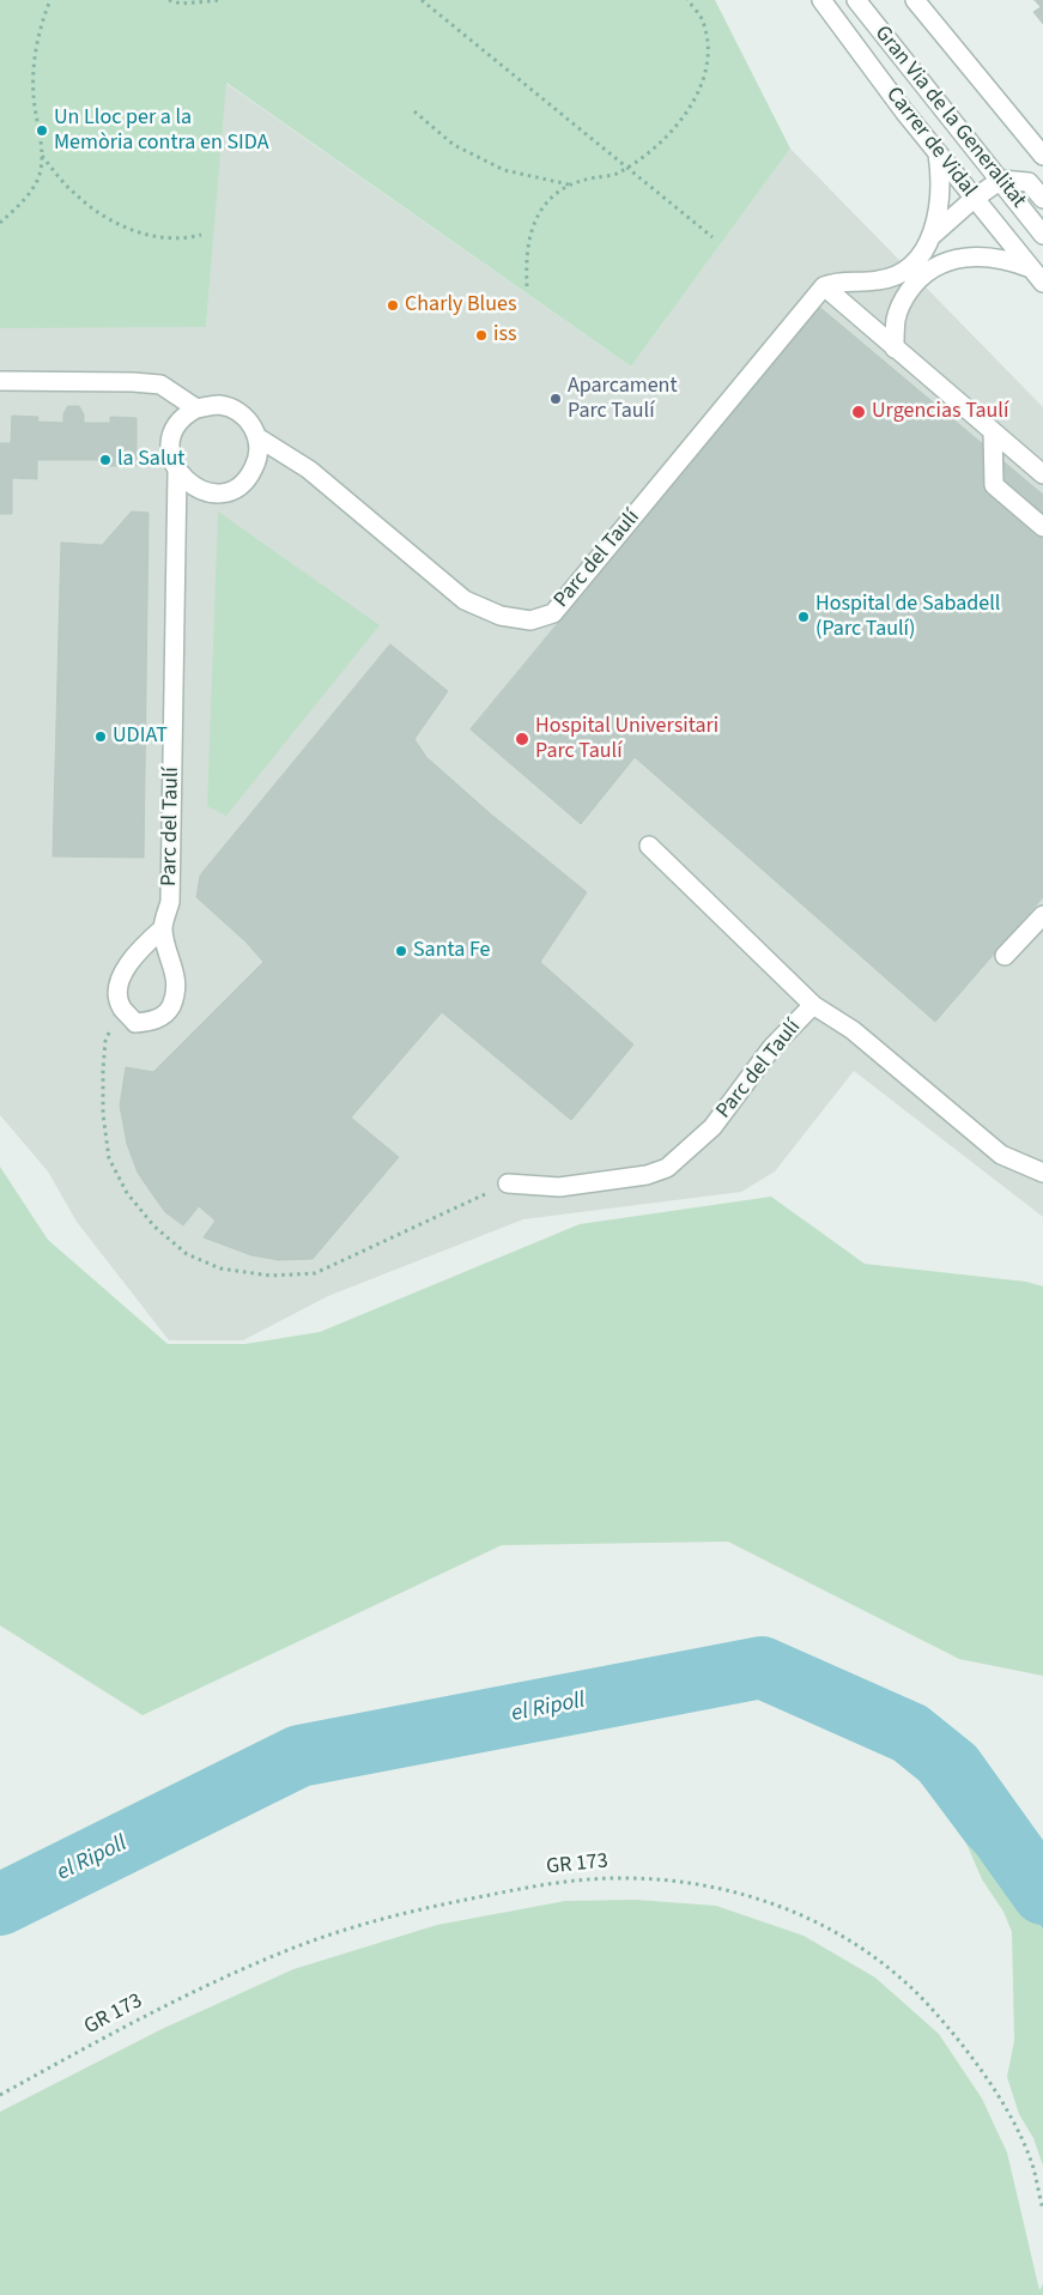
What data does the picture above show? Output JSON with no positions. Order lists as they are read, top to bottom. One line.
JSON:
{"streets":{"street":["Gran Via de la Generalitat","Carrer de Vidal","Parc del Taulí"],"path":["GR 173"]},"water":["el Ripoll"],"places":["Un Lloc per a la Memòria contra en SIDA","Charly Blues","iss","Aparcament Parc Taulí","Urgencias Taulí","la Salut","Hospital de Sabadell (Parc Taulí)","UDIAT","Hospital Universitari Parc Taulí","Santa Fe"]}
